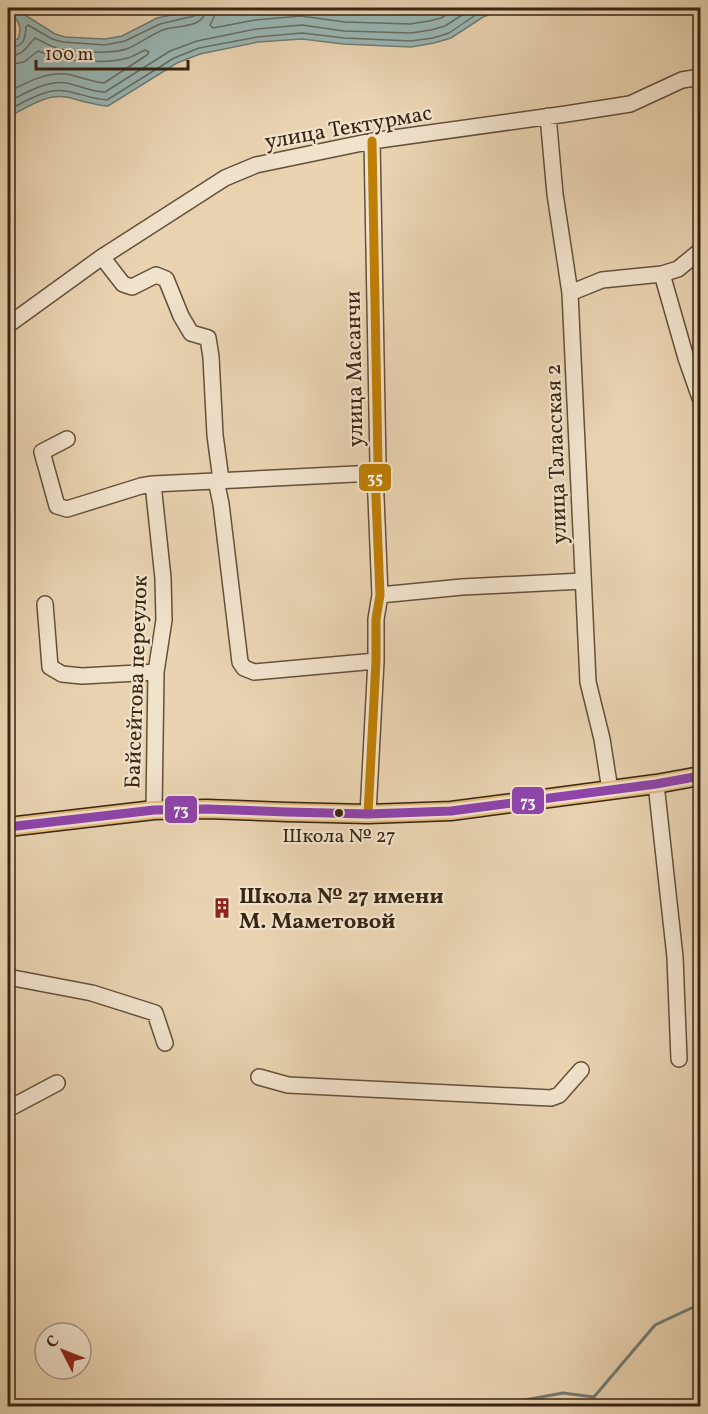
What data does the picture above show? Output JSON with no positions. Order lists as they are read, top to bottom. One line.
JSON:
{"streets":{"street":["улица Тектурмас","улица Масанчи","улица Таласская 2","Байсейтова переулок"]},"crossings":[["улица Тектурмас","улица Масанчи"],["улица Тектурмас","улица Таласская 2"]],"places":{"other":["Школа № 27"],"building":["Школа № 27 имени М. Маметовой"]},"lines":["transit line 35","transit line 73"],"scale_bar":"100 m","north":"top left"}
